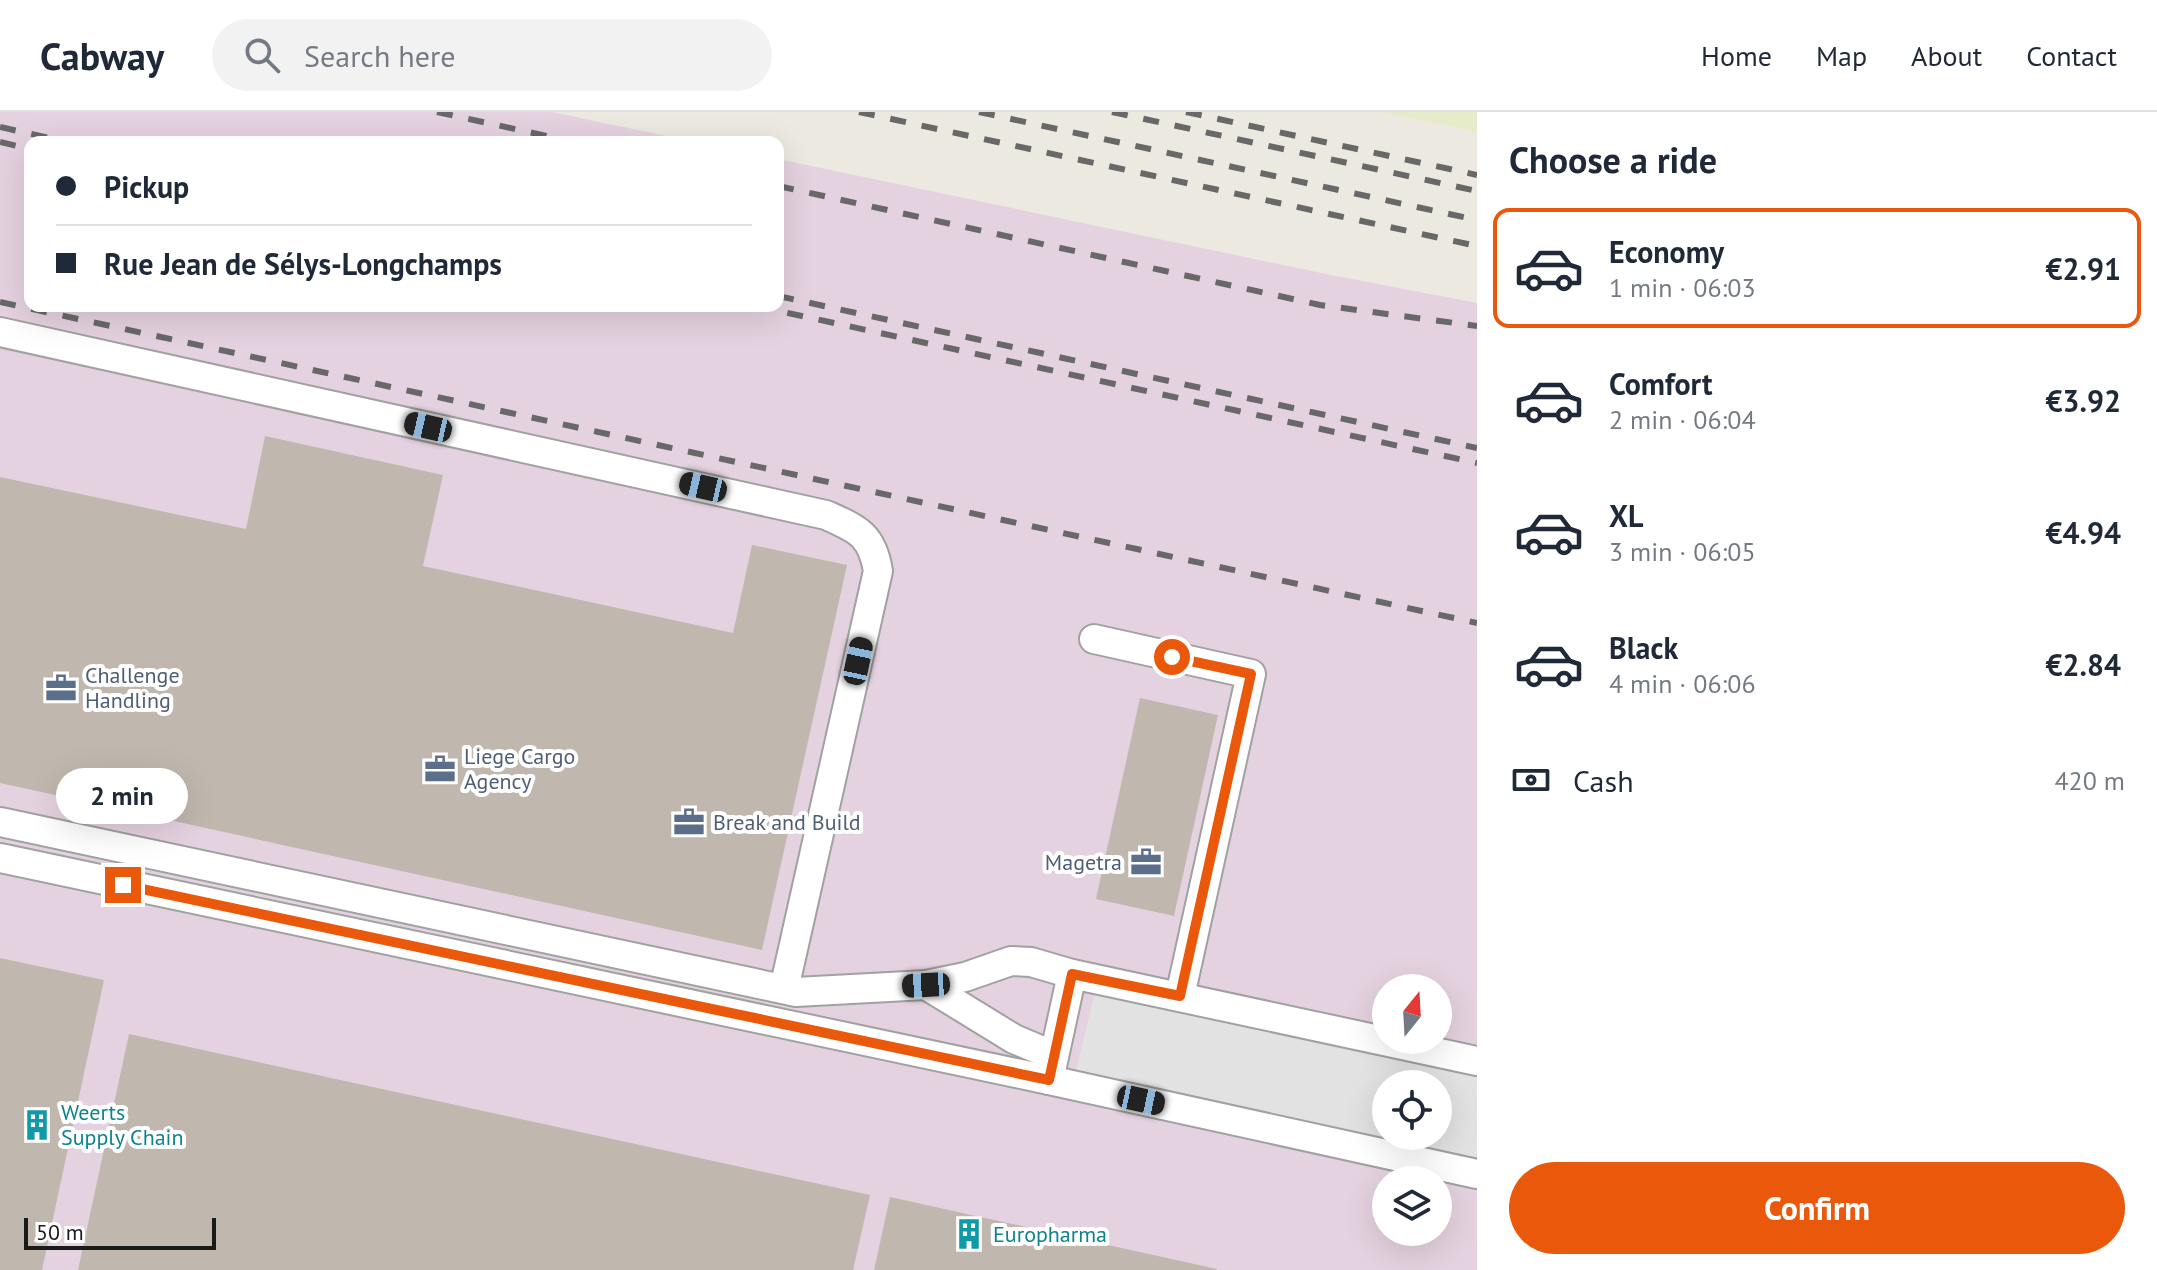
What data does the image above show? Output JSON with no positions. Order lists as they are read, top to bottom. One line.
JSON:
{"places":{"office":["Challenge Handling","Liege Cargo Agency","Break and Build","Magetra"],"building":["Weerts Supply Chain","Europharma"]},"scale_bar":"50 m","north":"top","page":{"header":"Cabway","search":"Search here","nav":["Home","Map","About","Contact"],"heading":"Choose a ride","banner":["Pickup","Rue Jean de Sélys-Longchamps"],"list":[{"name":"Economy","note":"1 min · 06:03","value":"€2.91"},{"name":"Comfort","note":"2 min · 06:04","value":"€3.92"},{"name":"XL","note":"3 min · 06:05","value":"€4.94"},{"name":"Black","note":"4 min · 06:06","value":"€2.84"}],"pay":["Cash","420 m"],"bubble":"2 min","buttons":"Confirm","scale":"50 m"}}
